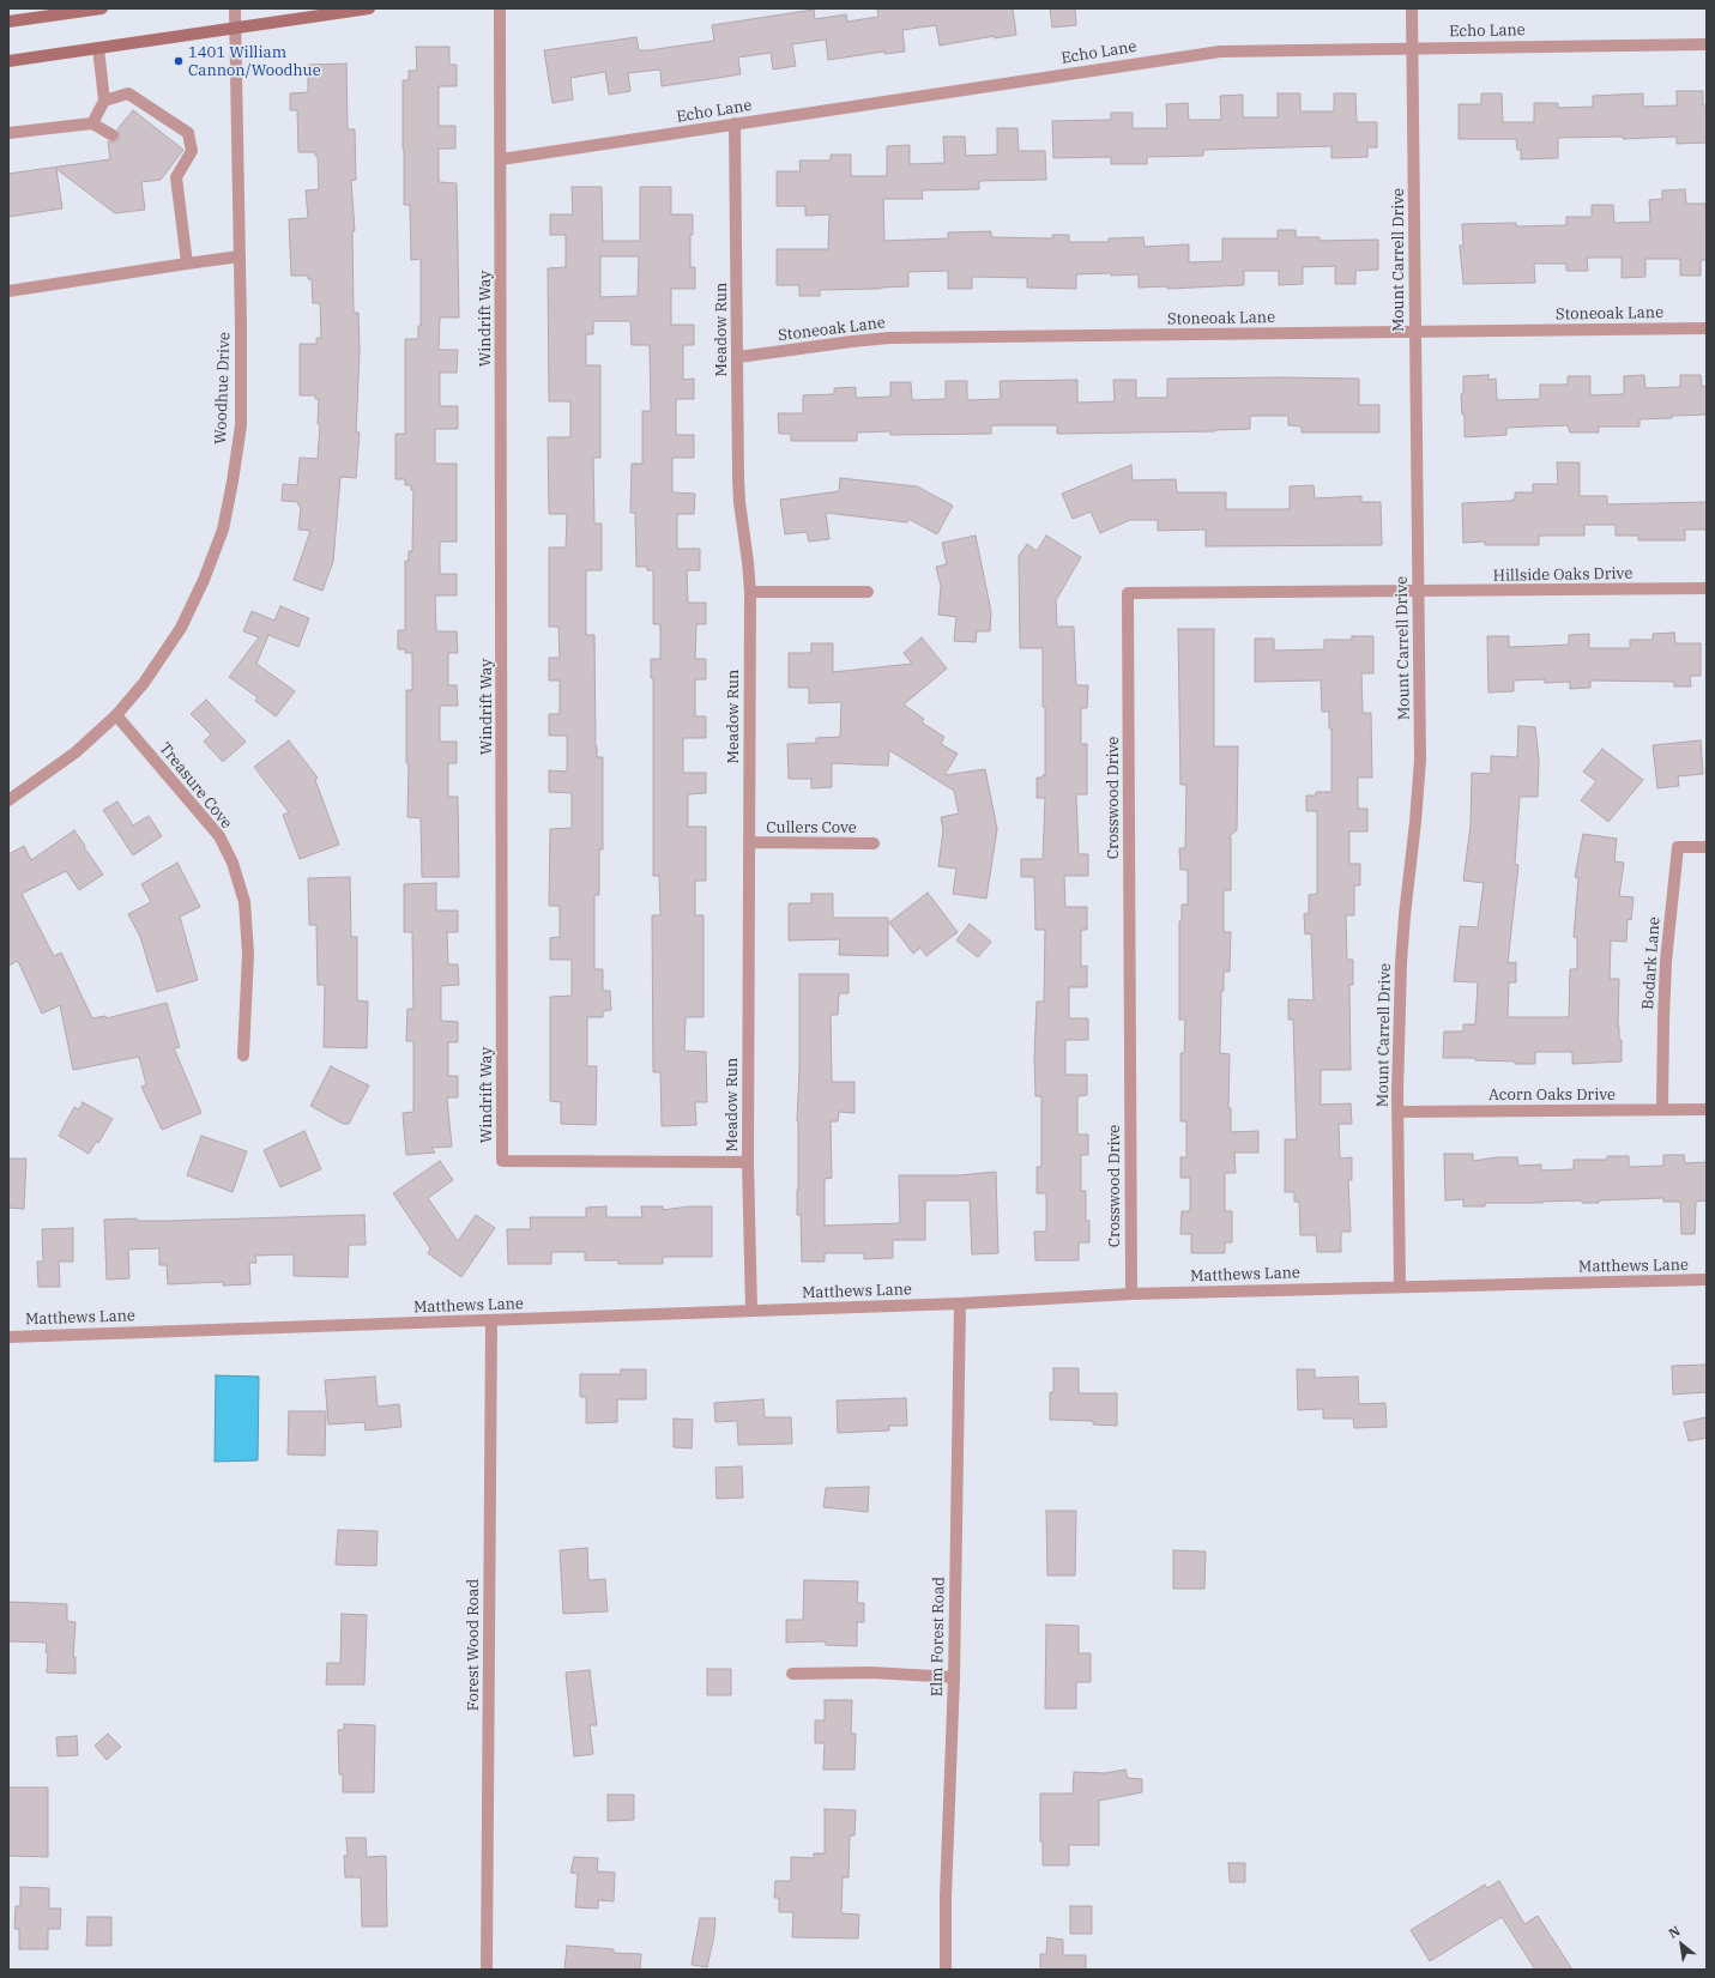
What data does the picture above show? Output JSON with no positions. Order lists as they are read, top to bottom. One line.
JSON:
{"streets":{"street":["Echo Lane","Mount Carrell Drive","Stoneoak Lane","Windrift Way","Meadow Run","Woodhue Drive","Hillside Oaks Drive","Treasure Cove","Crosswood Drive","Cullers Cove","Bodark Lane","Acorn Oaks Drive","Matthews Lane","Elm Forest Road","Forest Wood Road"]},"crossings":[["Echo Lane","Mount Carrell Drive"],["Echo Lane","Windrift Way"],["Echo Lane","Meadow Run"],["Mount Carrell Drive","Stoneoak Lane"],["Mount Carrell Drive","Hillside Oaks Drive"],["Mount Carrell Drive","Crosswood Drive"],["Mount Carrell Drive","Acorn Oaks Drive"],["Mount Carrell Drive","Matthews Lane"],["Stoneoak Lane","Meadow Run"],["Windrift Way","Meadow Run"],["Meadow Run","Cullers Cove"],["Meadow Run","Matthews Lane"],["Woodhue Drive","Treasure Cove"],["Hillside Oaks Drive","Crosswood Drive"],["Crosswood Drive","Matthews Lane"],["Bodark Lane","Acorn Oaks Drive"],["Matthews Lane","Elm Forest Road"],["Matthews Lane","Forest Wood Road"]],"places":["1401 William Cannon/Woodhue"],"north":"top left"}
